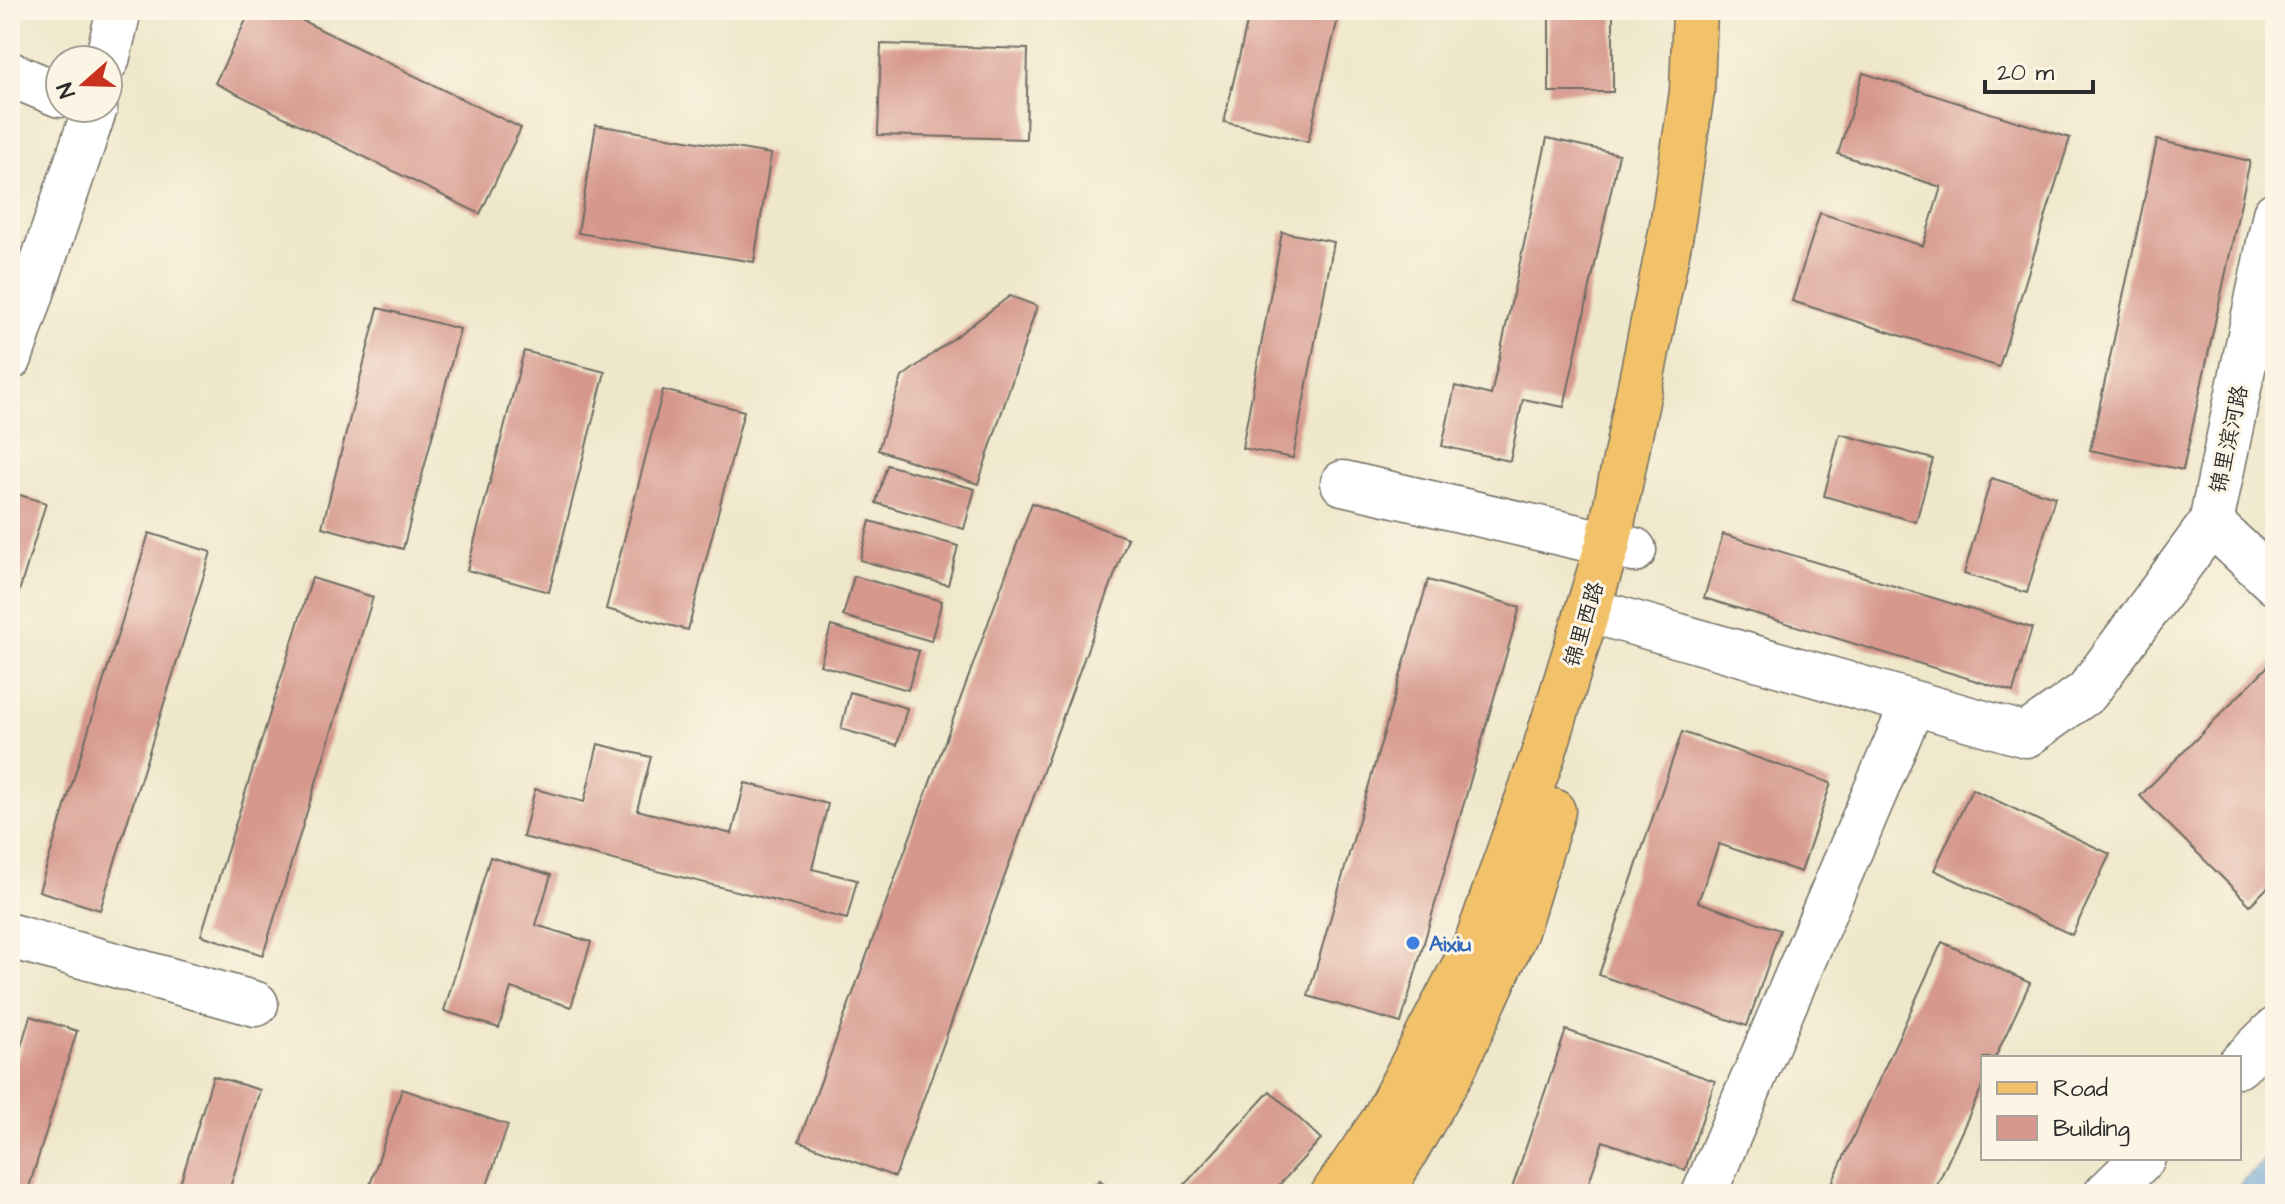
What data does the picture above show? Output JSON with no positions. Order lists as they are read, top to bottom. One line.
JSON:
{"streets":{"main road":["锦里西路"],"street":["锦里滨河路"]},"places":["Aixiu"],"legend":["Road","Building"],"scale_bar":"20 m","north":"left"}
